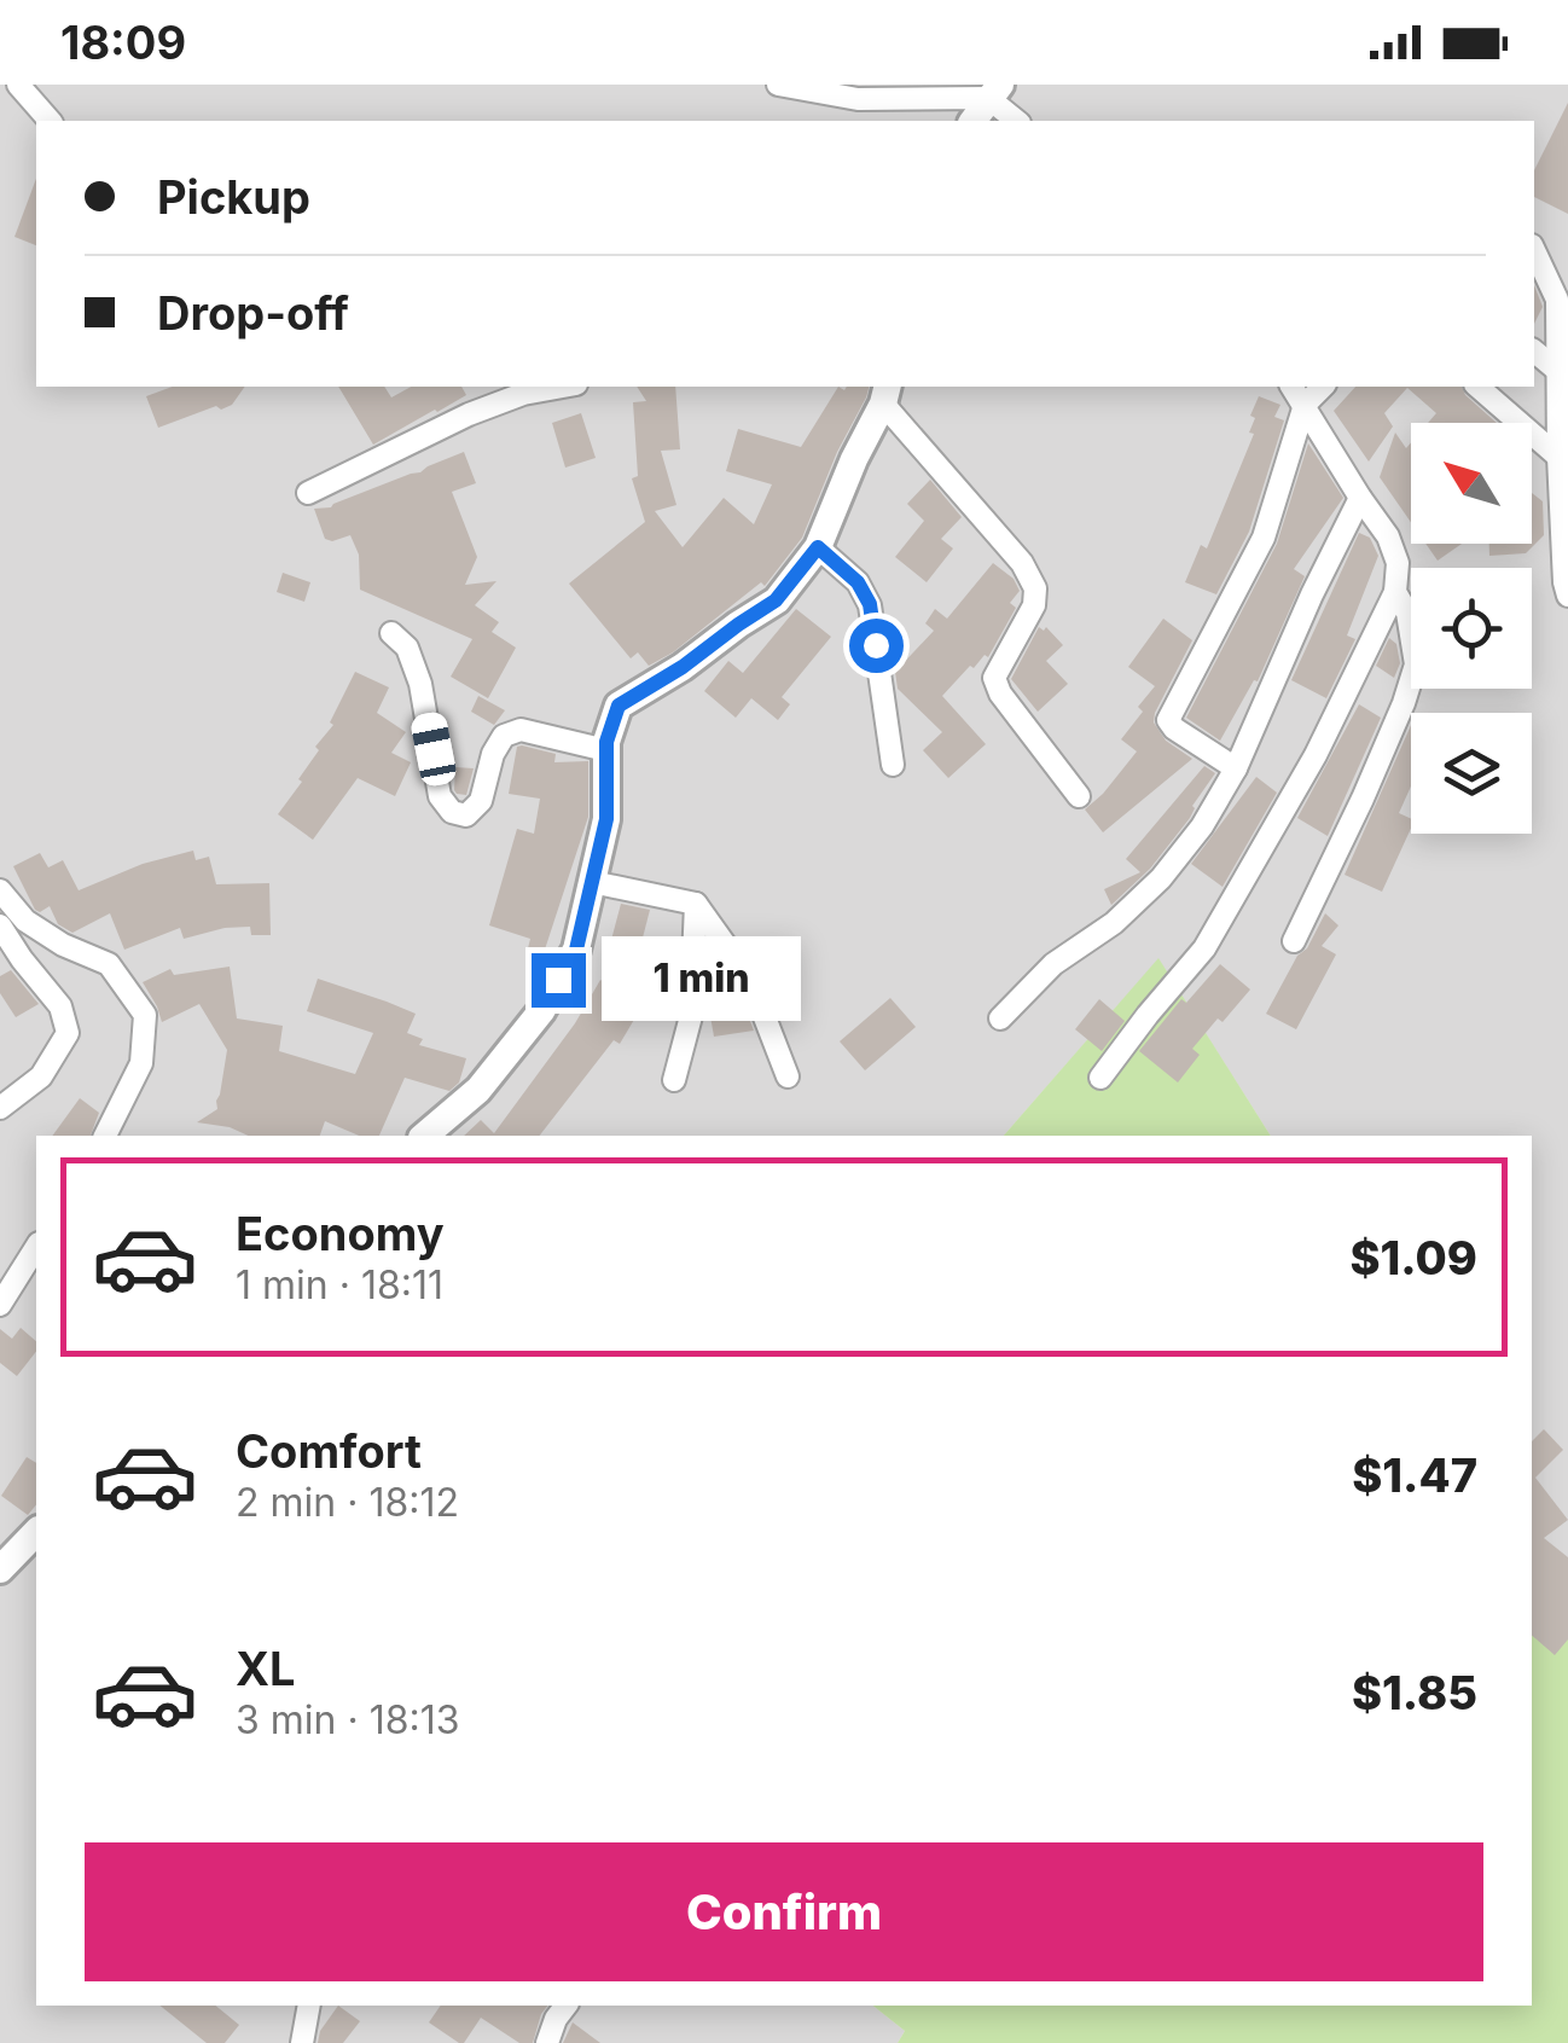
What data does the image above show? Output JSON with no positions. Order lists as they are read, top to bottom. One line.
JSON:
{"north":"top left","page":{"status":"18:09","banner":["Pickup","Drop-off"],"bubble":"1 min","list":[{"name":"Economy","note":"1 min · 18:11","value":"$1.09"},{"name":"Comfort","note":"2 min · 18:12","value":"$1.47"},{"name":"XL","note":"3 min · 18:13","value":"$1.85"}],"buttons":"Confirm"}}
